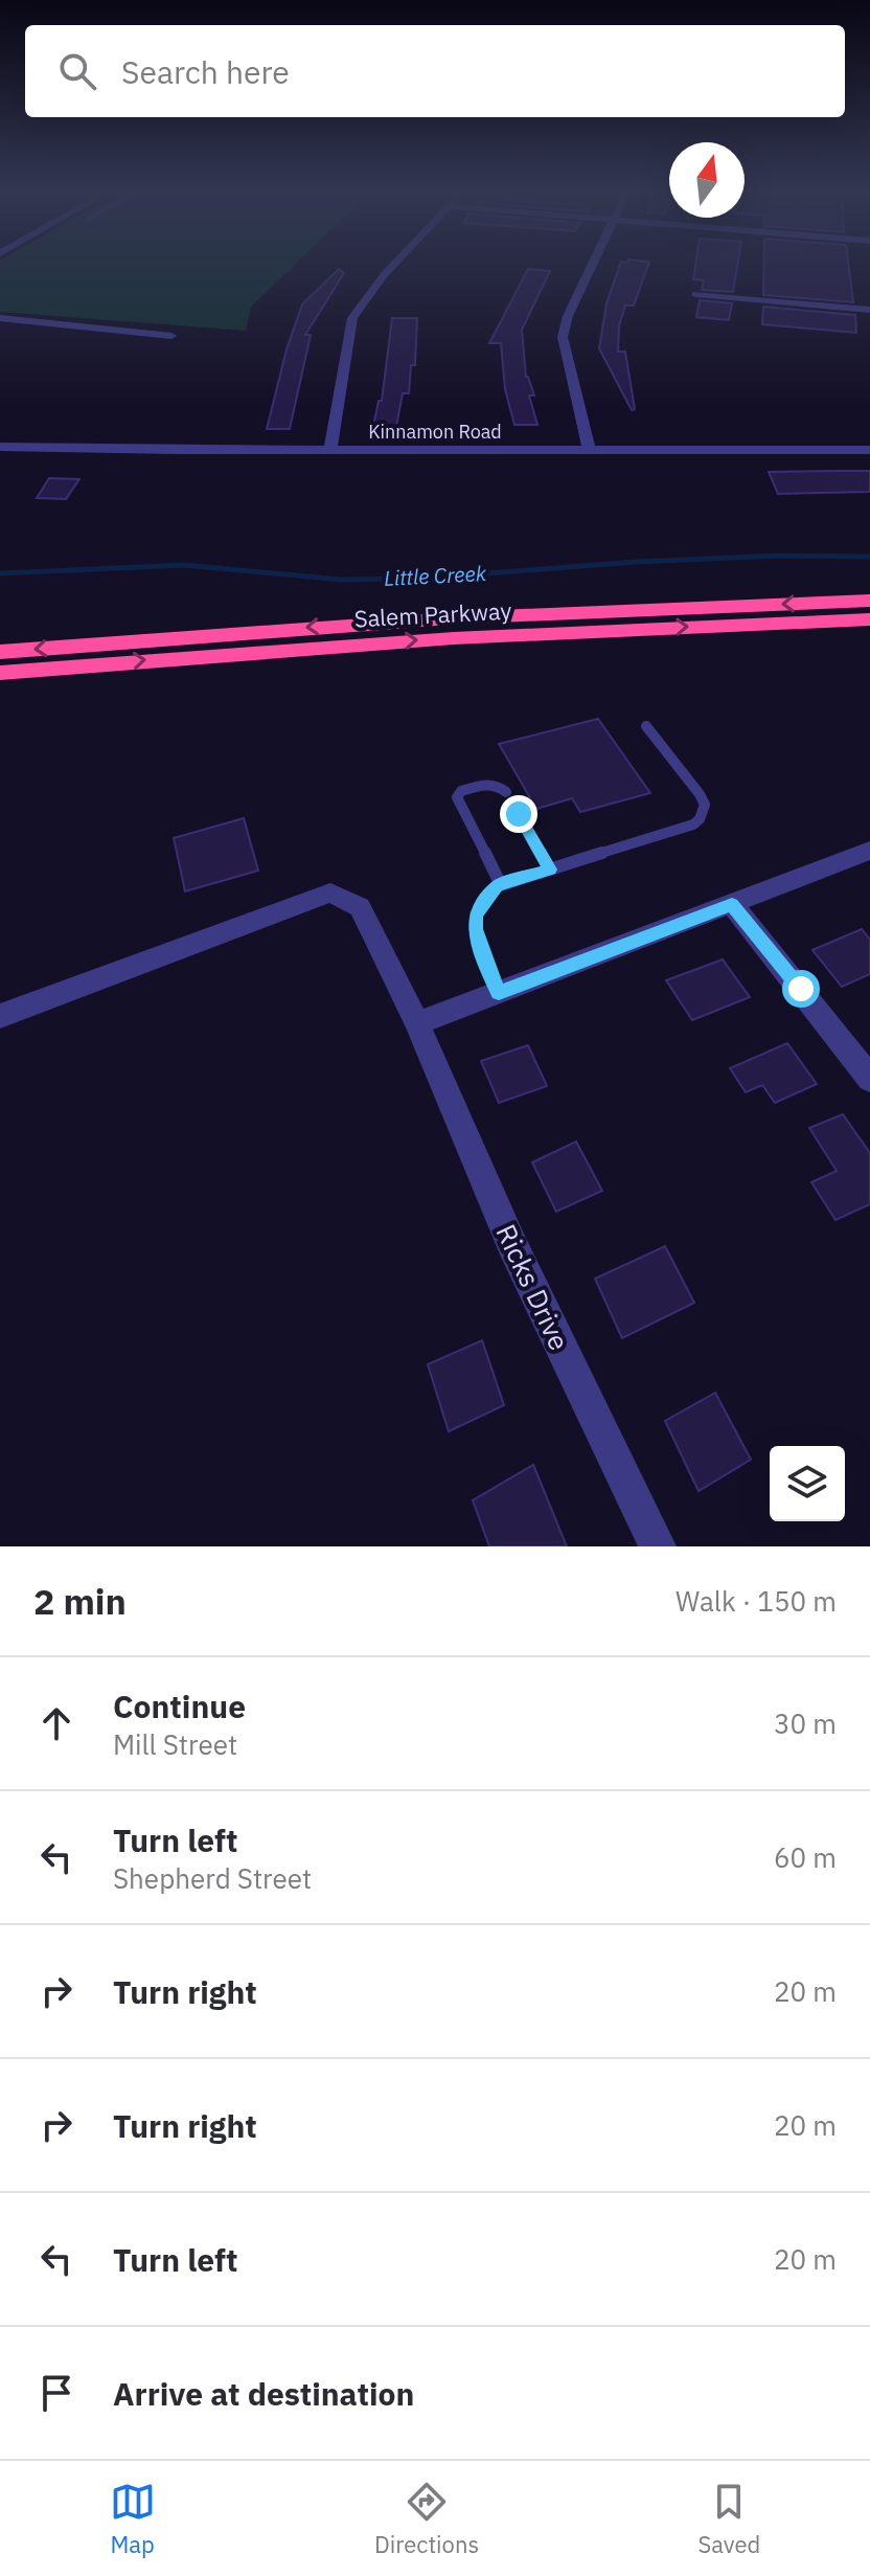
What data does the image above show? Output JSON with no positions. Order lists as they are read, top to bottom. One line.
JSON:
{"streets":{"highway":["Salem Parkway"],"street":["Kinnamon Road","Ricks Drive"]},"water":["Little Creek"],"north":"top","page":{"search":"Search here","heading":["2 min","Walk · 150 m"],"list":[["Continue","Mill Street","30 m"],["Turn left","Shepherd Street","60 m"],["Turn right","20 m"],["Turn right","20 m"],["Turn left","20 m"],"Arrive at destination"],"nav":["Map","Directions","Saved"]}}
